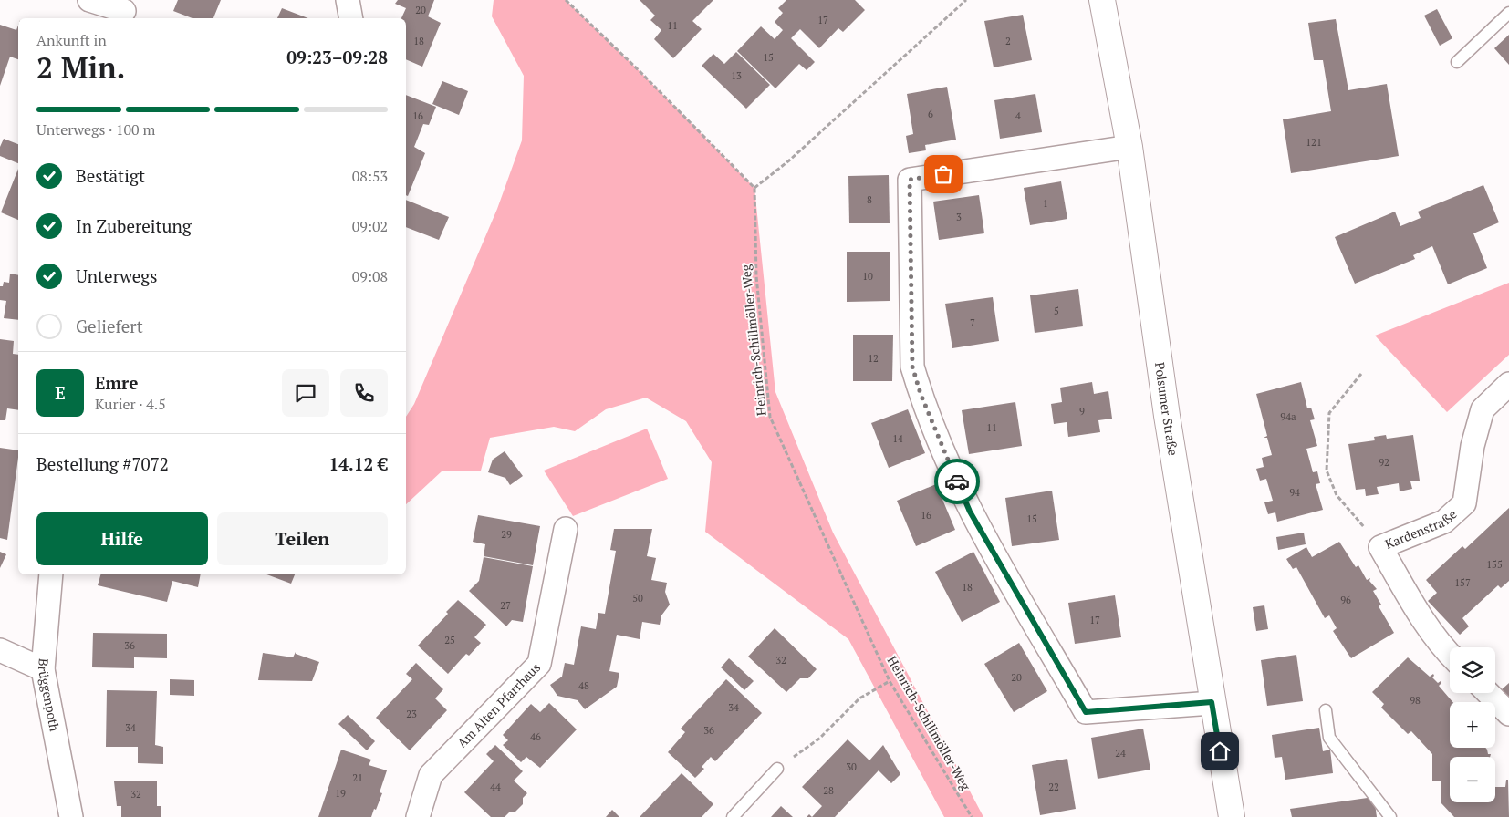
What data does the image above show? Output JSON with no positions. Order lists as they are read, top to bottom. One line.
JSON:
{"streets":{"main road":["Polsumer Straße"],"street":["Kardenstraße","Brüggenpoth","Am Alten Pfarrhaus"],"path":["Heinrich-Schillmöller-Weg"]},"house_numbers":["20","17","11","18","2","15","13","6","16","4","121","8","1","3","10","5","7","12","9","94a","11","14","92","94","16","15","29","155","157","18","50","96","27","17","25","36","32","20","48","98","34","23","34","36","46","24","30","21","44","22","28","19","32"],"page":{"heading":["2 Min.","Ankunft in","09:23–09:28"],"panel":["Emre","Kurier · 4.5","Bestellung #7072","14.12 €"],"bar":"Unterwegs · 100 m","list":[["Bestätigt","08:53"],["In Zubereitung","09:02"],["Unterwegs","09:08"],"Geliefert"],"round":"E","buttons":["Hilfe","Teilen"],"map_buttons":["+","−"]}}
